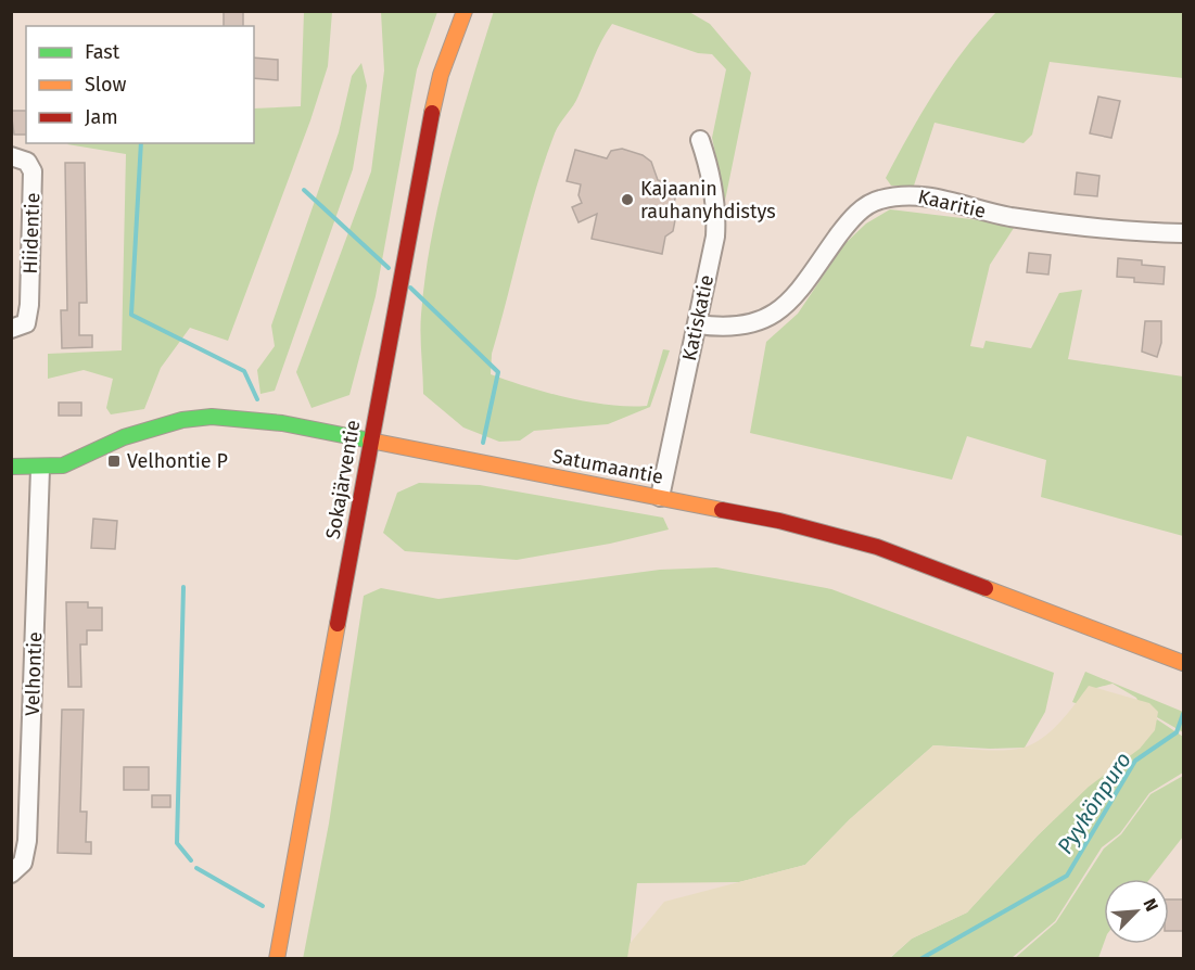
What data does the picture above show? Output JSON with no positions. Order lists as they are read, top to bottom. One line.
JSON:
{"streets":{"street":["Kaaritie","Hiidentie","Katiskatie","Satumaantie","Sokajärventie","Velhontie"]},"crossings":[["Kaaritie","Katiskatie"],["Katiskatie","Satumaantie"],["Satumaantie","Sokajärventie"],["Satumaantie","Velhontie"]],"water":["Pyykönpuro"],"places":{"other":["Kajaanin rauhanyhdistys"],"transit":["Velhontie P"]},"legend":["Fast","Slow","Jam"],"north":"top right"}
